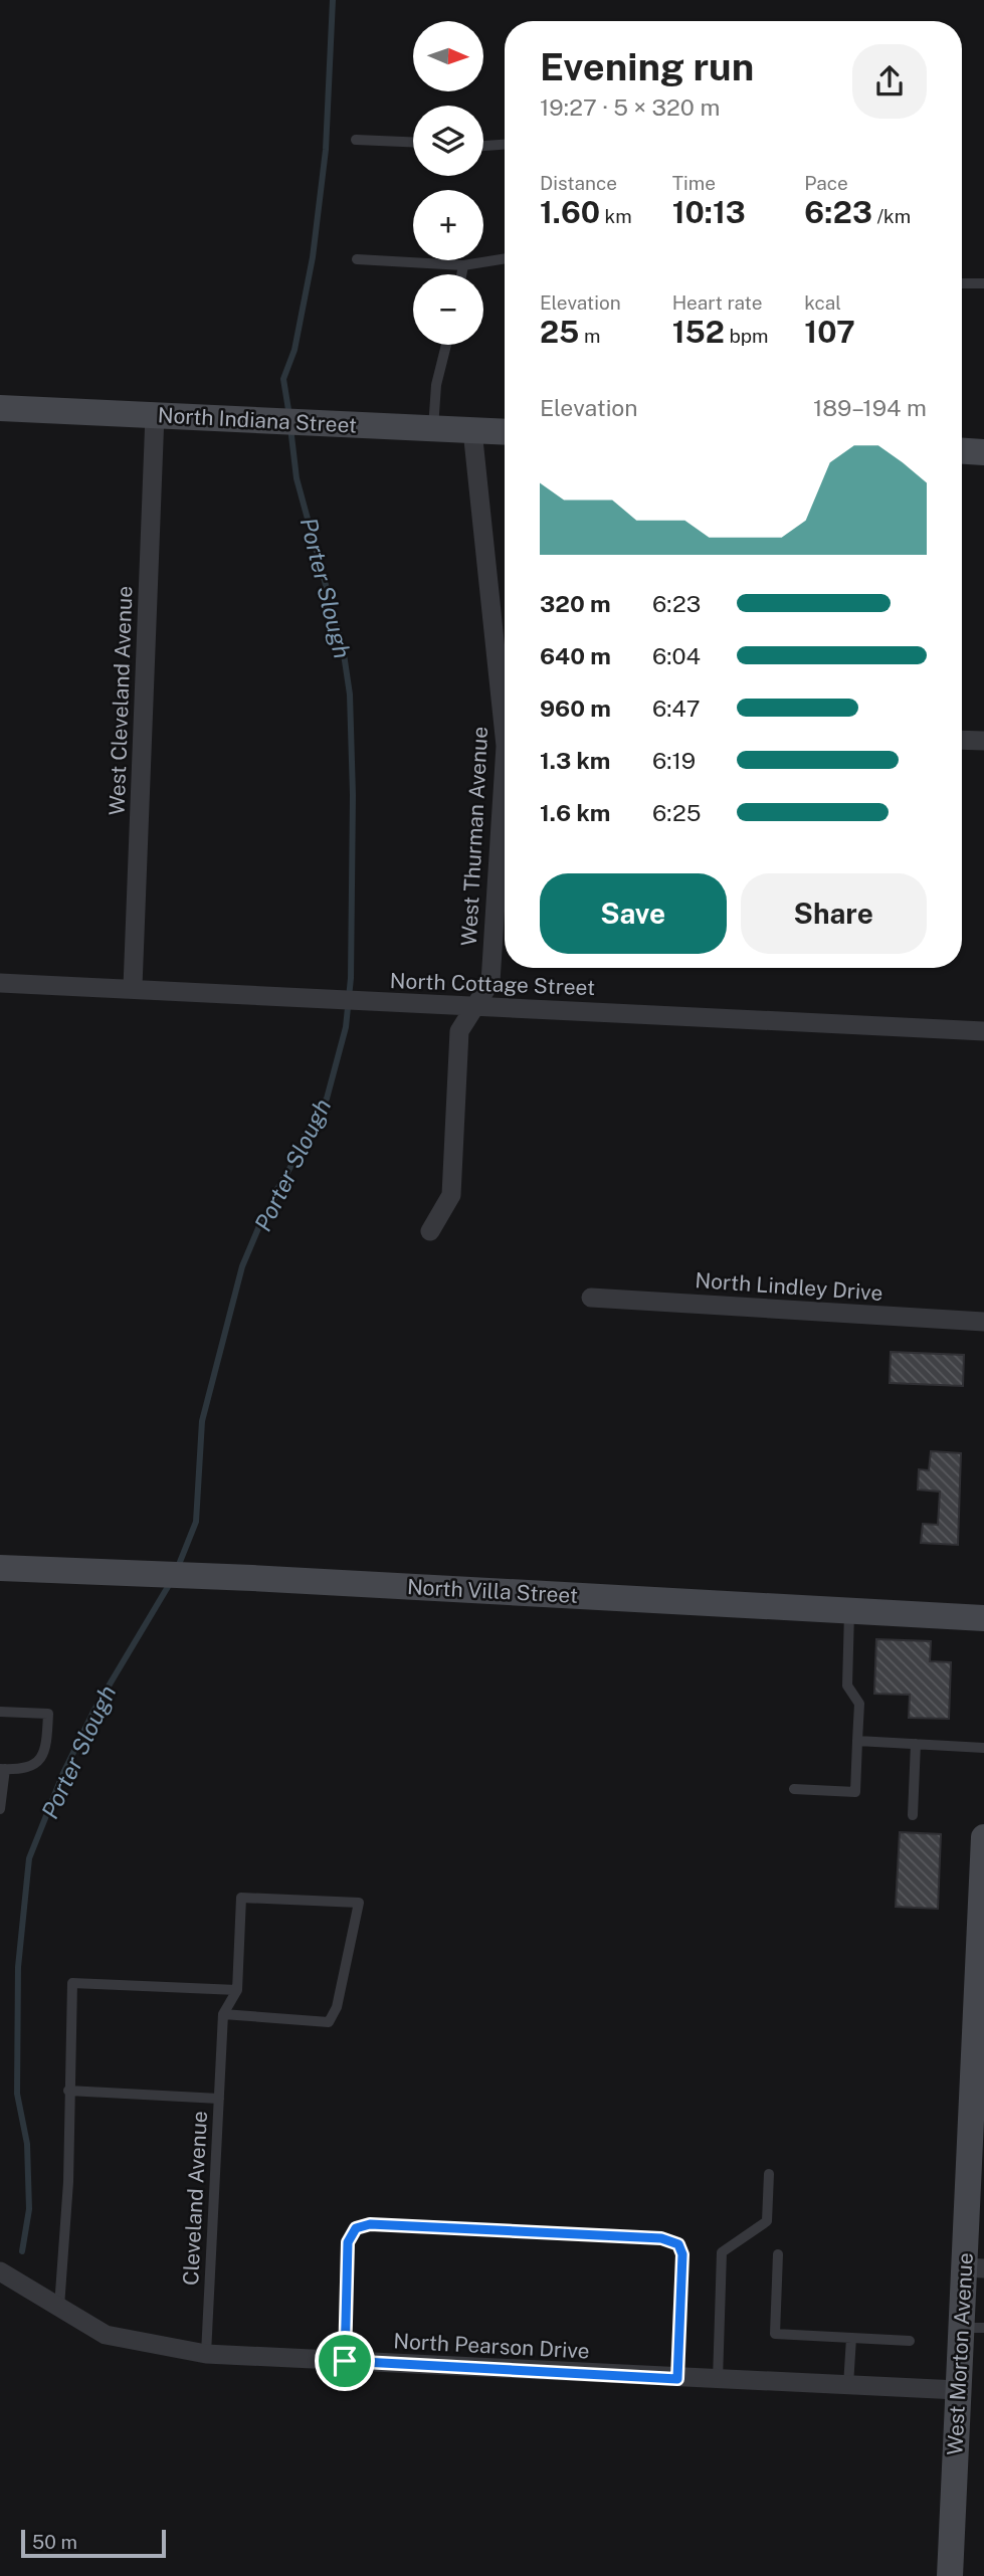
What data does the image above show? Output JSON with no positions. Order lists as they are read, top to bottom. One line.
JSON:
{"streets":{"main road":["North Indiana Street","North Villa Street","West Morton Avenue"],"street":["West Cleveland Avenue","West Thurman Avenue","North Cottage Street","North Lindley Drive","North Pearson Drive"],"lane":["Cleveland Avenue"]},"crossings":[["North Indiana Street","West Cleveland Avenue"],["North Indiana Street","West Thurman Avenue"],["West Cleveland Avenue","North Cottage Street"],["West Thurman Avenue","North Cottage Street"],["Cleveland Avenue","North Pearson Drive"],["North Pearson Drive","West Morton Avenue"]],"water":["Porter Slough"],"scale_bar":"50 m","north":"right","page":{"map_buttons":["+","−"],"heading":["Evening run","19:27 · 5 × 320 m"],"stats":[["Distance","1.60 km"],["Time","10:13"],["Pace","6:23 /km"],["Elevation","25 m"],["Heart rate","152 bpm"],["kcal","107"]],"chart":["Elevation","189–194 m"],"list":[{"name":"320 m","note":"6:23"},{"name":"640 m","note":"6:04"},{"name":"960 m","note":"6:47"},{"name":"1.3 km","note":"6:19"},{"name":"1.6 km","note":"6:25"}],"buttons":["Save","Share"],"scale":"50 m"}}
